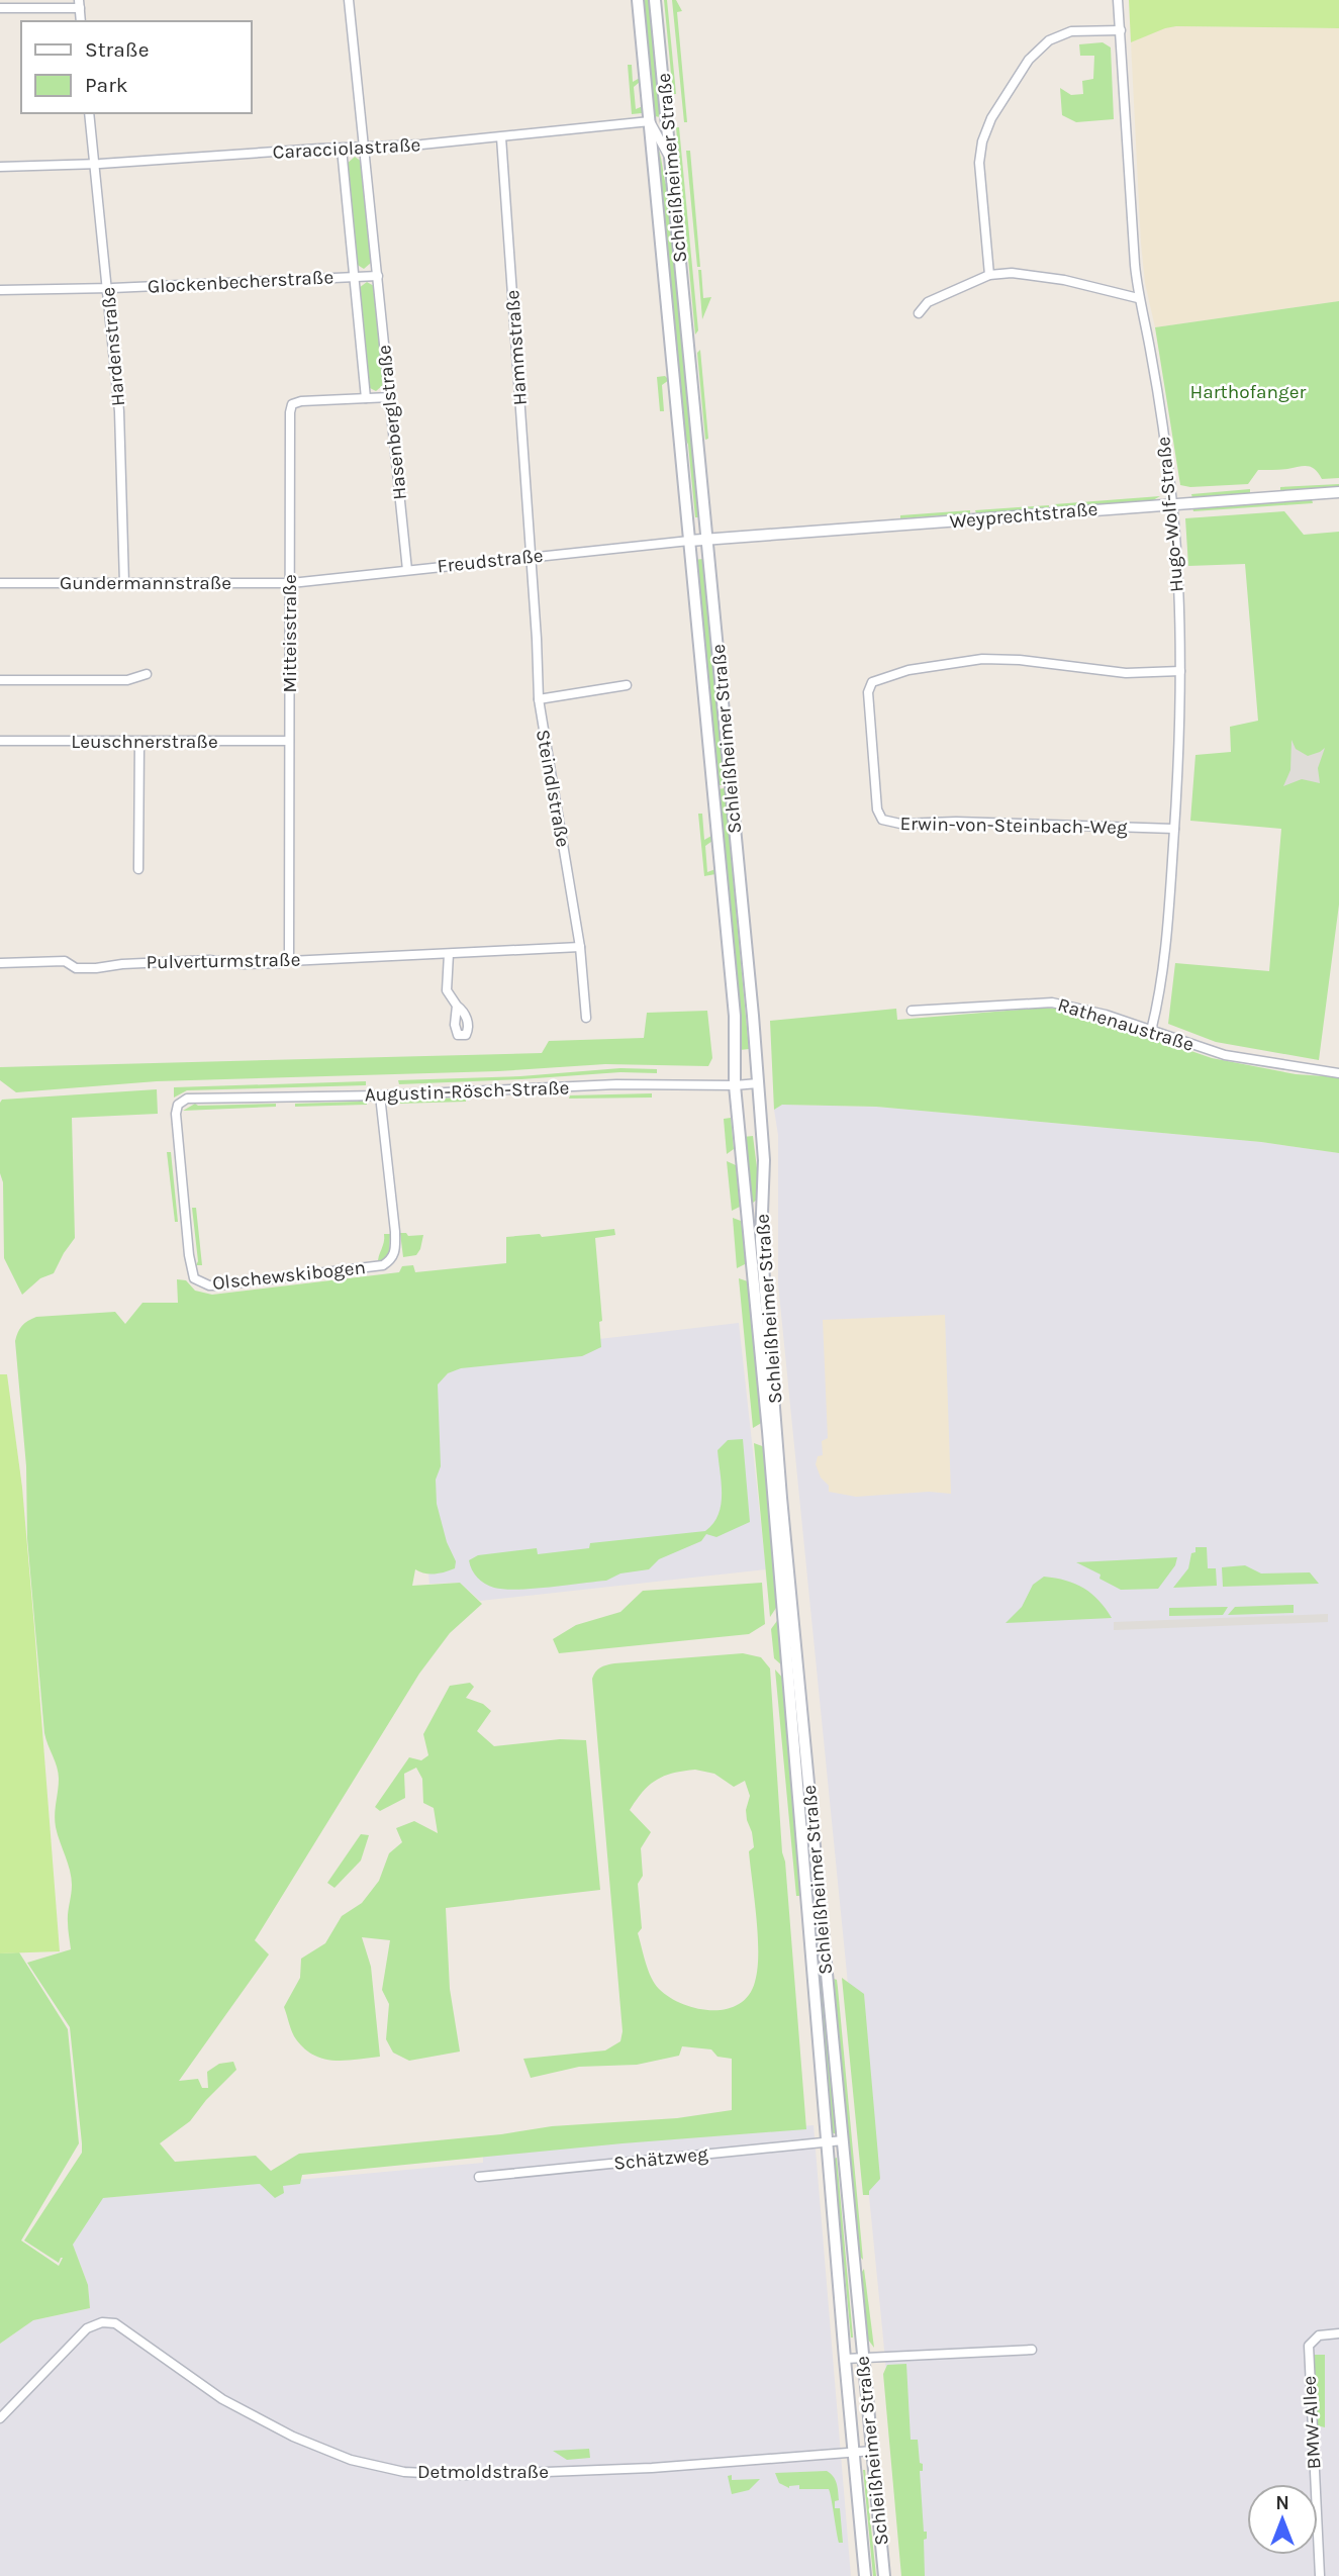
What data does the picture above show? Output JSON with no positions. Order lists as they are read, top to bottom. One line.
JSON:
{"streets":{"main road":["Schleißheimer Straße"],"street":["Caracciolastraße","Glockenbecherstraße","Hardenstraße","Hammstraße","Hasenberglstraße","Hugo-Wolf-Straße","Weyprechtstraße","Freudstraße","Gundermannstraße","Mitteisstraße","Leuschnerstraße","Steindlstraße","Erwin-von-Steinbach-Weg","Pulverturmstraße","Rathenaustraße","Augustin-Rösch-Straße","Olschewskibogen","Schätzweg","BMW-Allee","Detmoldstraße"]},"crossings":[["Caracciolastraße","Schleißheimer Straße"],["Caracciolastraße","Hardenstraße"],["Caracciolastraße","Hammstraße"],["Caracciolastraße","Hasenberglstraße"],["Schleißheimer Straße","Weyprechtstraße"],["Schleißheimer Straße","Freudstraße"],["Schleißheimer Straße","Augustin-Rösch-Straße"],["Schleißheimer Straße","Schätzweg"],["Schleißheimer Straße","Detmoldstraße"],["Glockenbecherstraße","Hardenstraße"],["Glockenbecherstraße","Hasenberglstraße"],["Hardenstraße","Gundermannstraße"],["Hammstraße","Freudstraße"],["Hammstraße","Steindlstraße"],["Hasenberglstraße","Freudstraße"],["Hasenberglstraße","Mitteisstraße"],["Hugo-Wolf-Straße","Weyprechtstraße"],["Hugo-Wolf-Straße","Erwin-von-Steinbach-Weg"],["Hugo-Wolf-Straße","Rathenaustraße"],["Weyprechtstraße","Freudstraße"],["Freudstraße","Gundermannstraße"],["Freudstraße","Mitteisstraße"],["Freudstraße","Steindlstraße"],["Gundermannstraße","Mitteisstraße"],["Mitteisstraße","Leuschnerstraße"],["Mitteisstraße","Pulverturmstraße"],["Steindlstraße","Pulverturmstraße"],["Augustin-Rösch-Straße","Olschewskibogen"]],"parks":["Harthofanger"],"legend":["Straße","Park"],"north":"top"}
